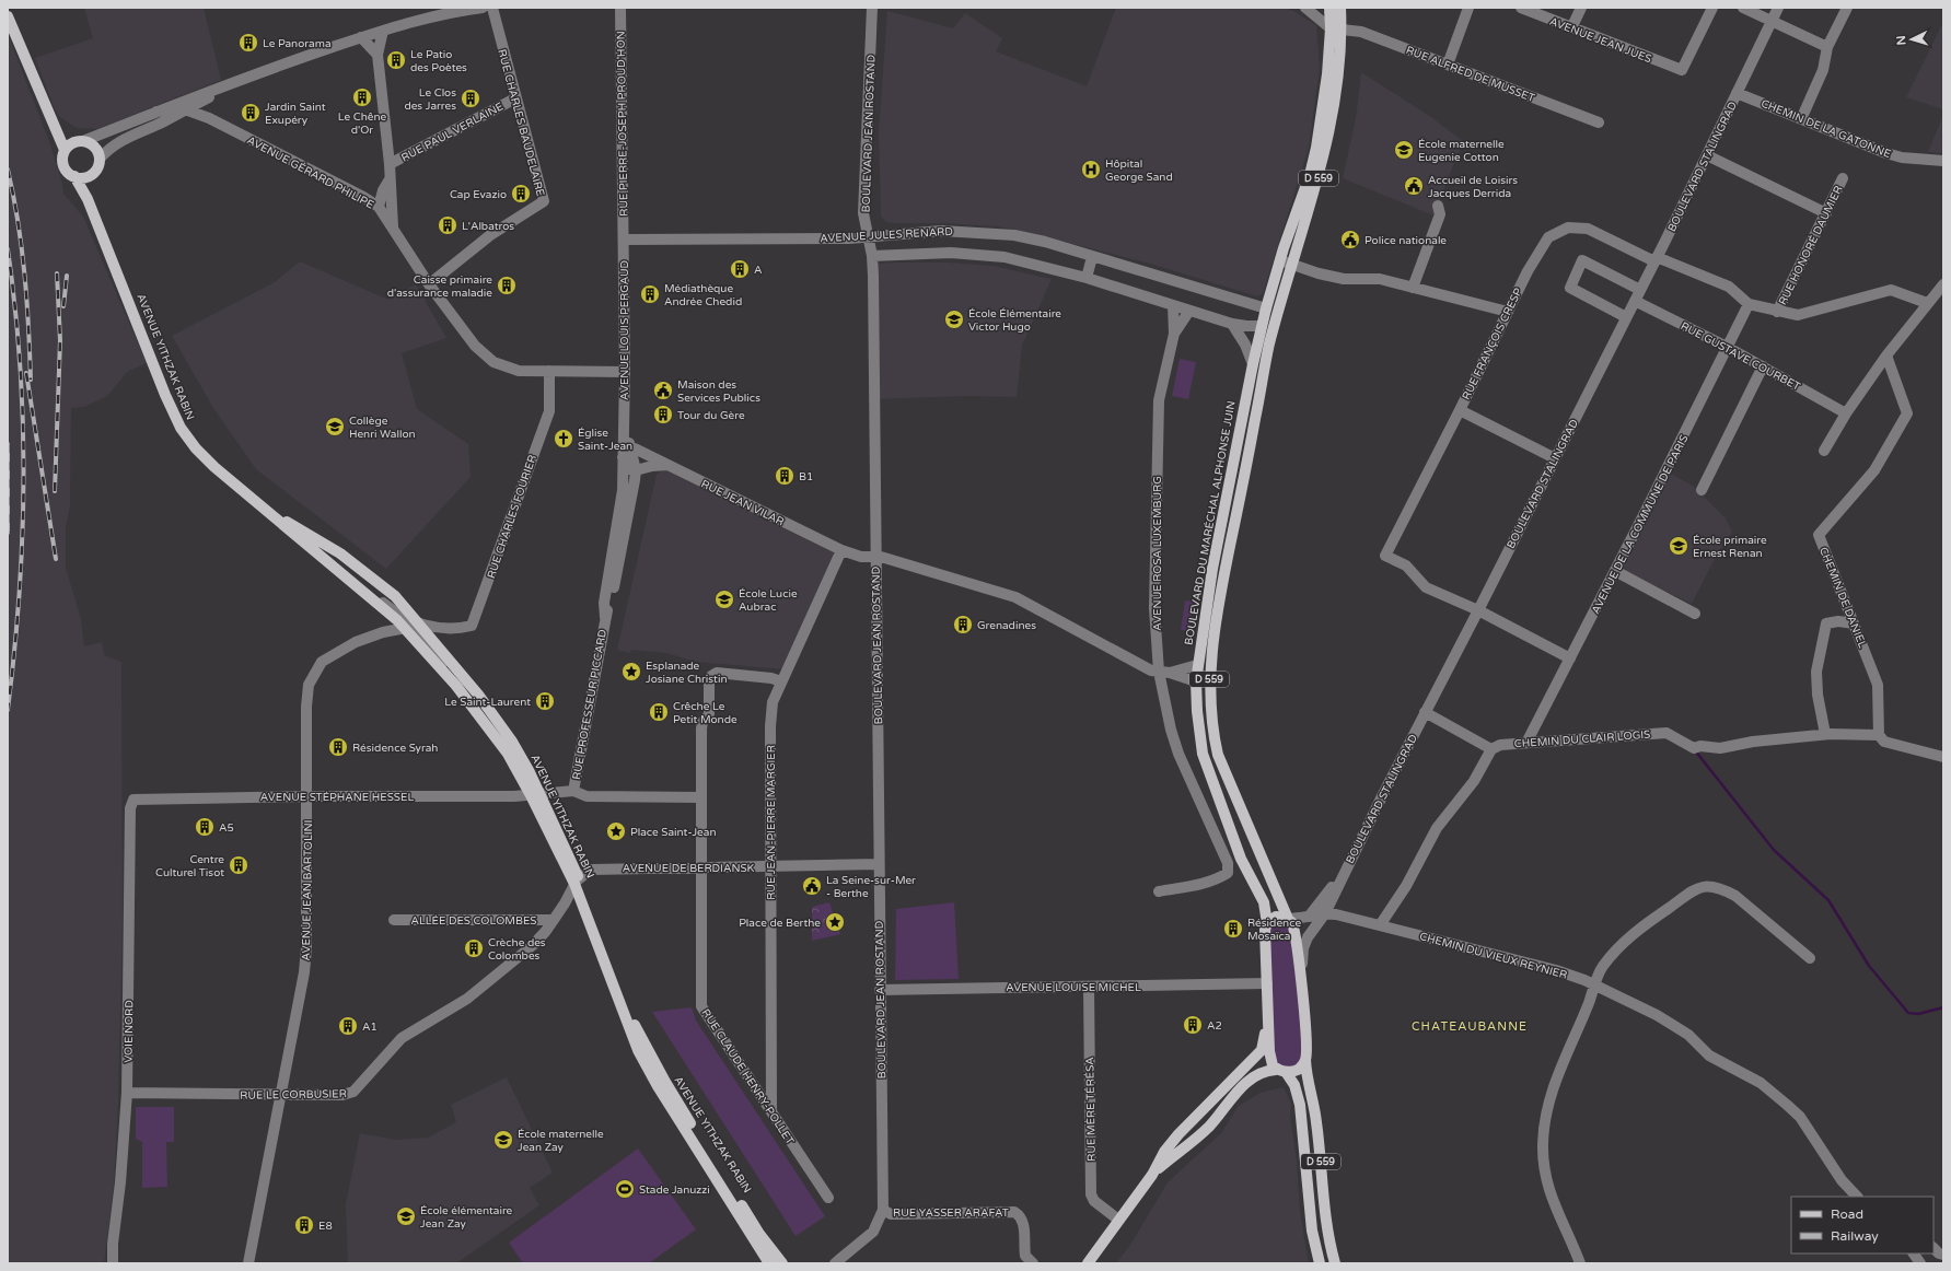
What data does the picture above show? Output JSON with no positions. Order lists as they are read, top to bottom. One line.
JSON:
{"streets":{"main road":["D 559","AVENUE YITHZAK RABIN","BOULEVARD DU MARÉCHAL ALPHONSE JUIN"],"street":["AVENUE JEAN JUES","RUE ALFRED DE MUSSET","RUE CHARLES BAUDELAIRE","RUE PIERRE-JOSEPH PROUD'HON","CHEMIN DE LA GATONNE","RUE PAUL VERLAINE","BOULEVARD JEAN ROSTAND","BOULEVARD STALINGRAD","AVENUE GÉRARD PHILIPE","AVENUE JULES RENARD","RUE HONORÉ DAUMIER","AVENUE LOUIS PERGAUD","RUE FRANÇOIS CRESP","RUE GUSTAVE COURBET","RUE JEAN VILAR","RUE CHARLES FOURIER","AVENUE DE LA COMMUNE DE PARIS","AVENUE ROSA LUXEMBURG","CHEMIN DE DANIEL","RUE PROFESSEUR PICCARD","CHEMIN DU CLAIR LOGIS","AVENUE STÉPHANE HESSEL","RUE JEAN-PIERRE MARGIER","AVENUE DE BERDIANSK","AVENUE JEAN BARTOLINI","ALLÉE DES COLOMBES","CHEMIN DU VIEUX REYNIER","AVENUE LOUISE MICHEL","VOIE NORD","RUE CLAUDE HENRY-POLLET","RUE LE CORBUSIER","RUE MÈRE TÉRÉSA","RUE YASSER ARAFAT"]},"crossings":[["RUE ALFRED DE MUSSET","BOULEVARD DU MARÉCHAL ALPHONSE JUIN"],["RUE CHARLES BAUDELAIRE","RUE PAUL VERLAINE"],["RUE CHARLES BAUDELAIRE","AVENUE GÉRARD PHILIPE"],["RUE PIERRE-JOSEPH PROUD'HON","AVENUE JULES RENARD"],["RUE PIERRE-JOSEPH PROUD'HON","AVENUE LOUIS PERGAUD"],["CHEMIN DE LA GATONNE","BOULEVARD STALINGRAD"],["BOULEVARD JEAN ROSTAND","AVENUE JULES RENARD"],["BOULEVARD JEAN ROSTAND","RUE JEAN VILAR"],["BOULEVARD JEAN ROSTAND","AVENUE DE BERDIANSK"],["BOULEVARD JEAN ROSTAND","AVENUE LOUISE MICHEL"],["BOULEVARD JEAN ROSTAND","RUE YASSER ARAFAT"],["BOULEVARD STALINGRAD","RUE FRANÇOIS CRESP"],["BOULEVARD STALINGRAD","RUE GUSTAVE COURBET"],["BOULEVARD STALINGRAD","BOULEVARD DU MARÉCHAL ALPHONSE JUIN"],["BOULEVARD STALINGRAD","CHEMIN DU VIEUX REYNIER"],["AVENUE GÉRARD PHILIPE","AVENUE LOUIS PERGAUD"],["AVENUE GÉRARD PHILIPE","RUE CHARLES FOURIER"],["D 559","BOULEVARD DU MARÉCHAL ALPHONSE JUIN"],["AVENUE JULES RENARD","AVENUE LOUIS PERGAUD"],["AVENUE JULES RENARD","BOULEVARD DU MARÉCHAL ALPHONSE JUIN"],["AVENUE JULES RENARD","AVENUE ROSA LUXEMBURG"],["AVENUE LOUIS PERGAUD","RUE JEAN VILAR"],["AVENUE LOUIS PERGAUD","RUE PROFESSEUR PICCARD"],["RUE FRANÇOIS CRESP","AVENUE DE LA COMMUNE DE PARIS"],["RUE GUSTAVE COURBET","AVENUE DE LA COMMUNE DE PARIS"],["AVENUE YITHZAK RABIN","RUE CHARLES FOURIER"],["AVENUE YITHZAK RABIN","AVENUE STÉPHANE HESSEL"],["AVENUE YITHZAK RABIN","AVENUE DE BERDIANSK"],["AVENUE YITHZAK RABIN","RUE LE CORBUSIER"],["RUE JEAN VILAR","BOULEVARD DU MARÉCHAL ALPHONSE JUIN"],["RUE JEAN VILAR","AVENUE ROSA LUXEMBURG"],["RUE JEAN VILAR","RUE JEAN-PIERRE MARGIER"],["BOULEVARD DU MARÉCHAL ALPHONSE JUIN","AVENUE LOUISE MICHEL"],["AVENUE DE LA COMMUNE DE PARIS","CHEMIN DU CLAIR LOGIS"],["CHEMIN DE DANIEL","CHEMIN DU CLAIR LOGIS"],["RUE PROFESSEUR PICCARD","AVENUE STÉPHANE HESSEL"],["AVENUE STÉPHANE HESSEL","AVENUE JEAN BARTOLINI"],["AVENUE STÉPHANE HESSEL","VOIE NORD"],["RUE JEAN-PIERRE MARGIER","AVENUE DE BERDIANSK"],["RUE JEAN-PIERRE MARGIER","RUE CLAUDE HENRY-POLLET"],["AVENUE DE BERDIANSK","RUE CLAUDE HENRY-POLLET"],["AVENUE DE BERDIANSK","RUE LE CORBUSIER"],["AVENUE JEAN BARTOLINI","RUE LE CORBUSIER"],["ALLÉE DES COLOMBES","RUE LE CORBUSIER"],["AVENUE LOUISE MICHEL","RUE MÈRE TÉRÉSA"],["VOIE NORD","RUE LE CORBUSIER"]],"districts":["CHATEAUBANNE"],"places":{"building":["Le Panorama","Le Patio des Poètes","Le Chêne d'Or","Le Clos des Jarres","Jardin Saint Exupéry","Cap Evazio","L'Albatros","A","Caisse primaire d'assurance maladie","Médiathèque Andrée Chedid","Tour du Gère","B1","Grenadines","Le Saint-Laurent","Crêche Le Petit Monde","Résidence Syrah","A5","Centre Culturel Tisot","Résidence Mosaïca","Crèche des Colombes","A2","A1","E8"],"school or university":["École maternelle Eugenie Cotton","École Élémentaire Victor Hugo","Collège Henri Wallon","École primaire Ernest Renan","École Lucie Aubrac","École maternelle Jean Zay","École élémentaire Jean Zay"],"hospital":["Hôpital George Sand"],"public building":["Accueil de Loisirs Jacques Derrida","Police nationale","Maison des Services Publics","La Seine-sur-Mer - Berthe"],"church":["Église Saint-Jean"],"place":["Esplanade Josiane Christin","Place Saint-Jean","Place de Berthe"],"sports":["Stade Januzzi"]},"legend":["Road","Railway"],"north":"left"}
